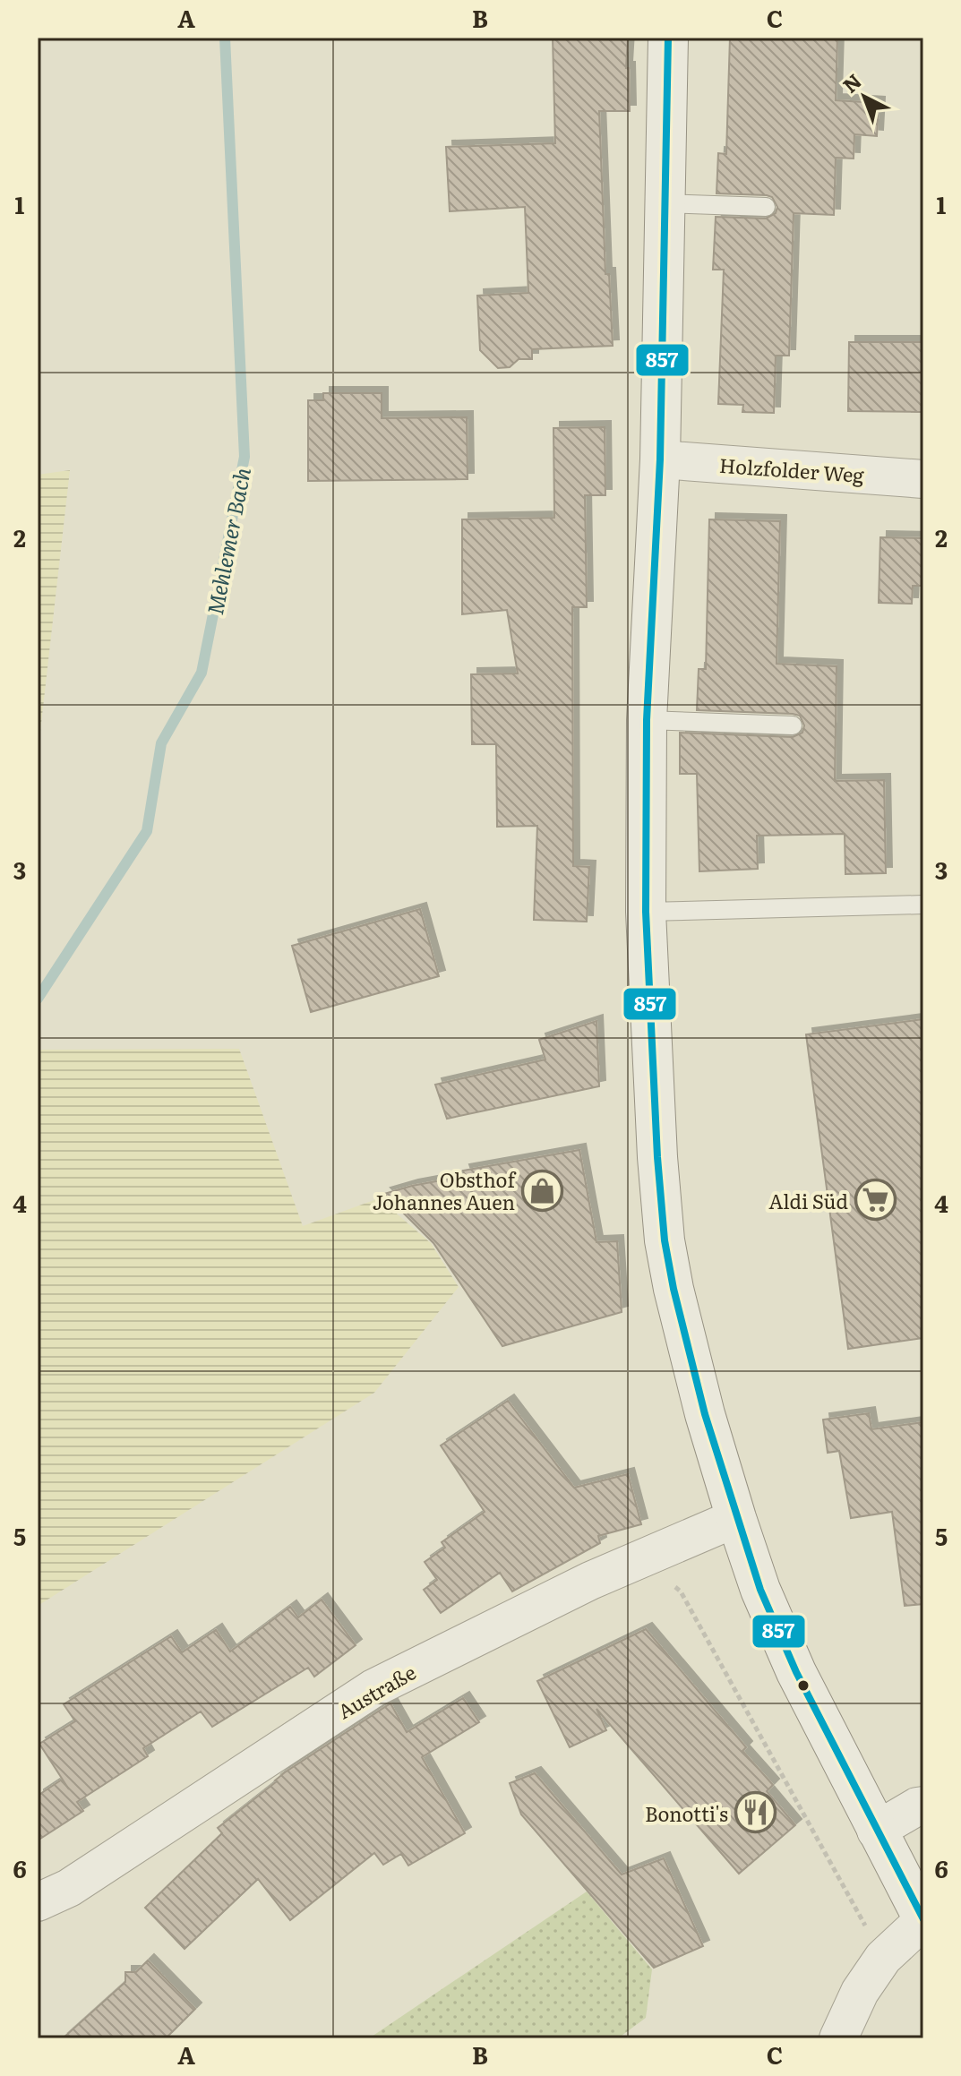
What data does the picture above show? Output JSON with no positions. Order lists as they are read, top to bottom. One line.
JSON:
{"streets":{"street":["Holzfolder Weg","Austraße"]},"water":["Mehlemer Bach"],"places":{"shop":["Obsthof Johannes Auen"],"supermarket":["Aldi Süd"],"restaurant":["Bonotti's"]},"lines":["transit line 857"],"north":"top left","grid":{"columns":["A","B","C"],"rows":["1","2","3","4","5","6"]}}
